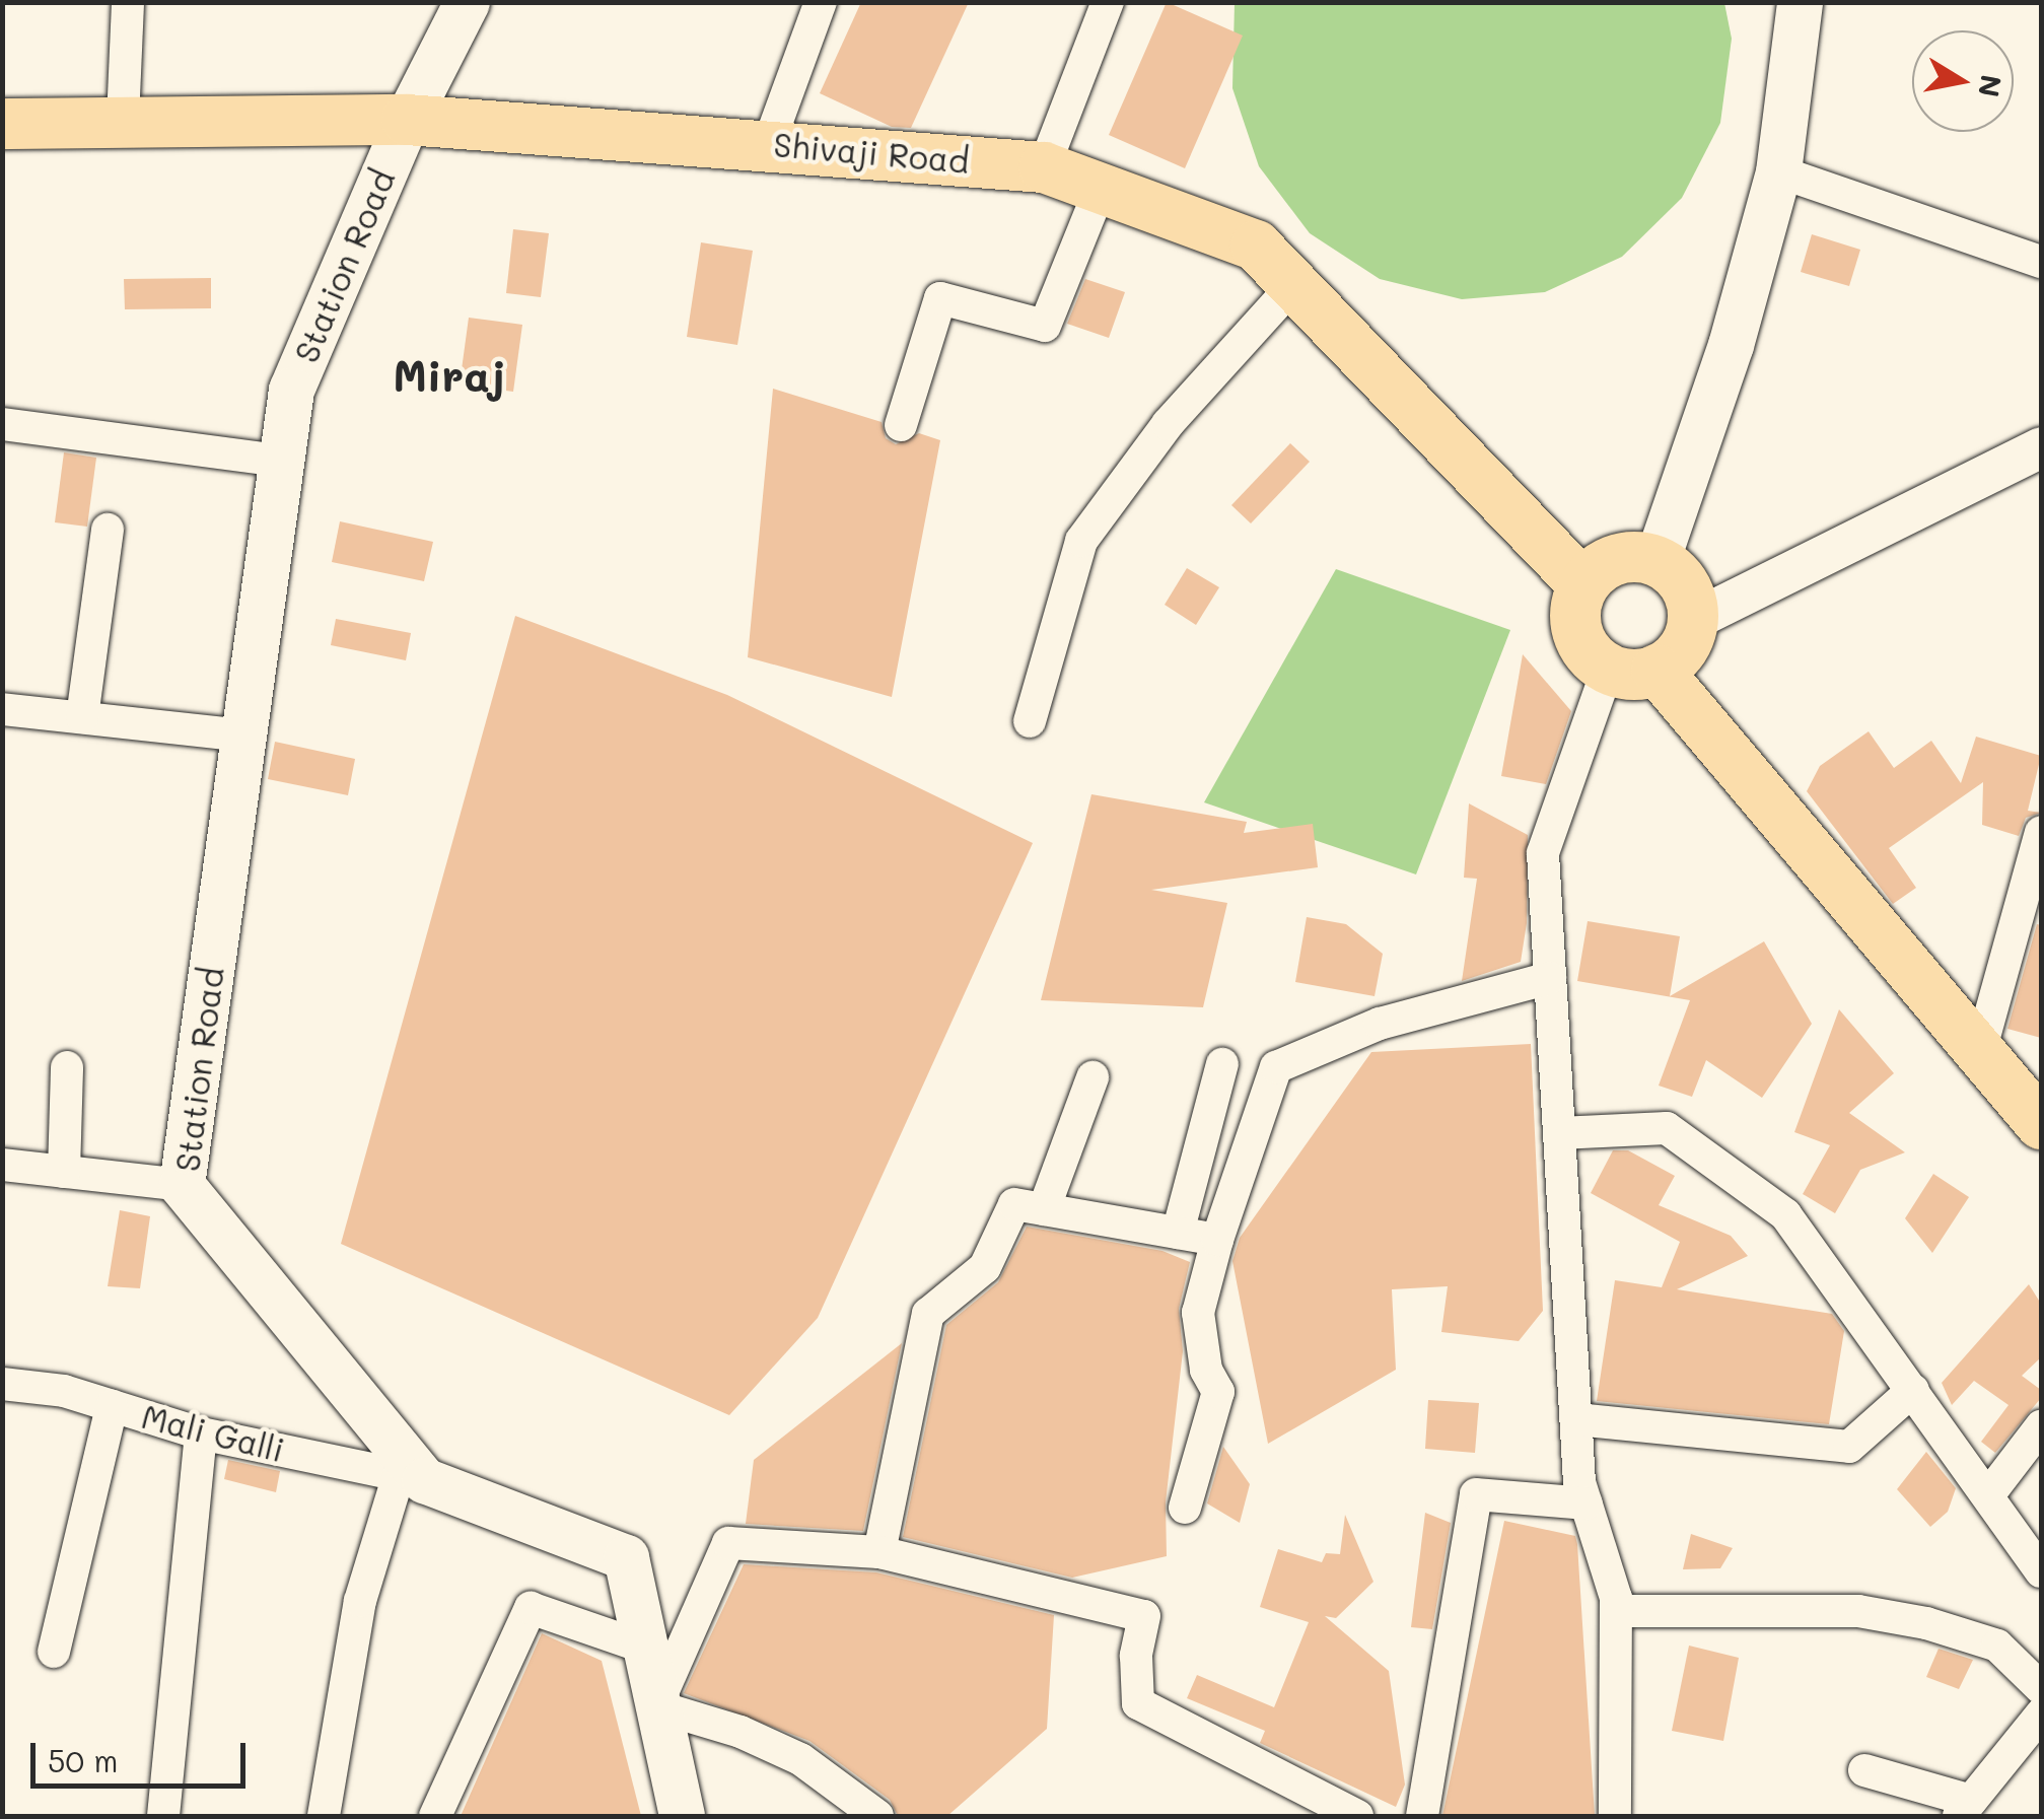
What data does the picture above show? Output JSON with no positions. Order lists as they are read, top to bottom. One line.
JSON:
{"streets":{"main road":["Shivaji Road","Station Road"],"street":["Mali Galli"]},"crossings":[["Shivaji Road","Station Road"],["Station Road","Mali Galli"]],"districts":["Miraj"],"scale_bar":"50 m","north":"right"}
